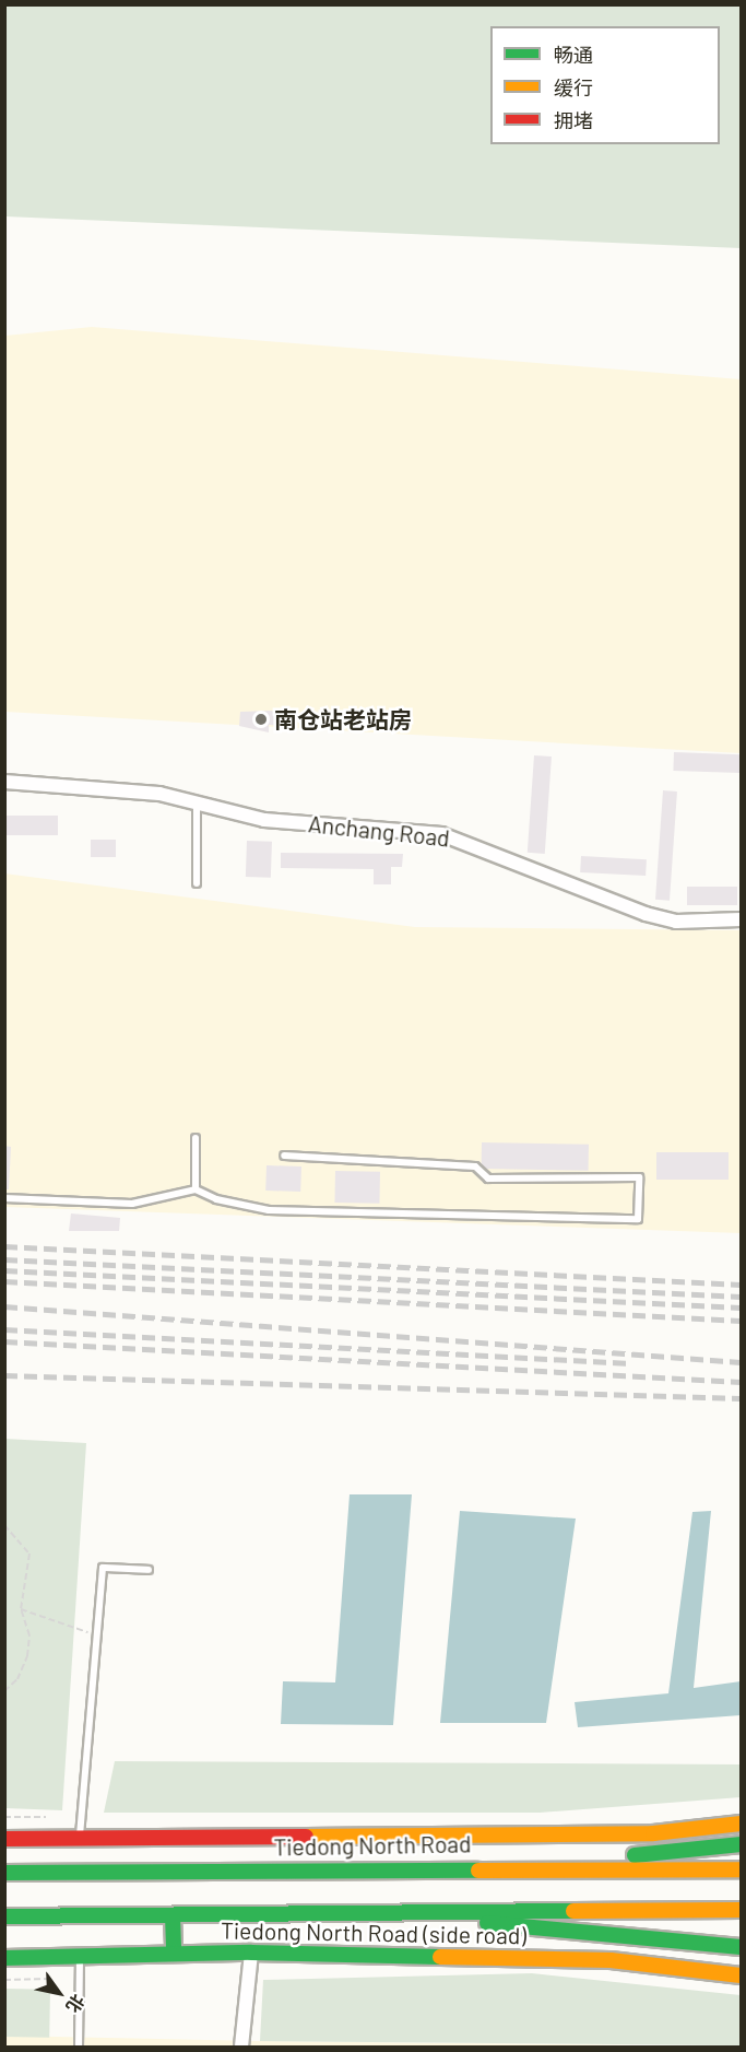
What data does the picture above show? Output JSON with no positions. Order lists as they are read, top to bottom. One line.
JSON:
{"streets":{"main road":["Tiedong North Road","Tiedong North Road (side road)"],"street":["Anchang Road"]},"places":["南仓站老站房"],"legend":["畅通","缓行","拥堵"],"north":"bottom right"}
